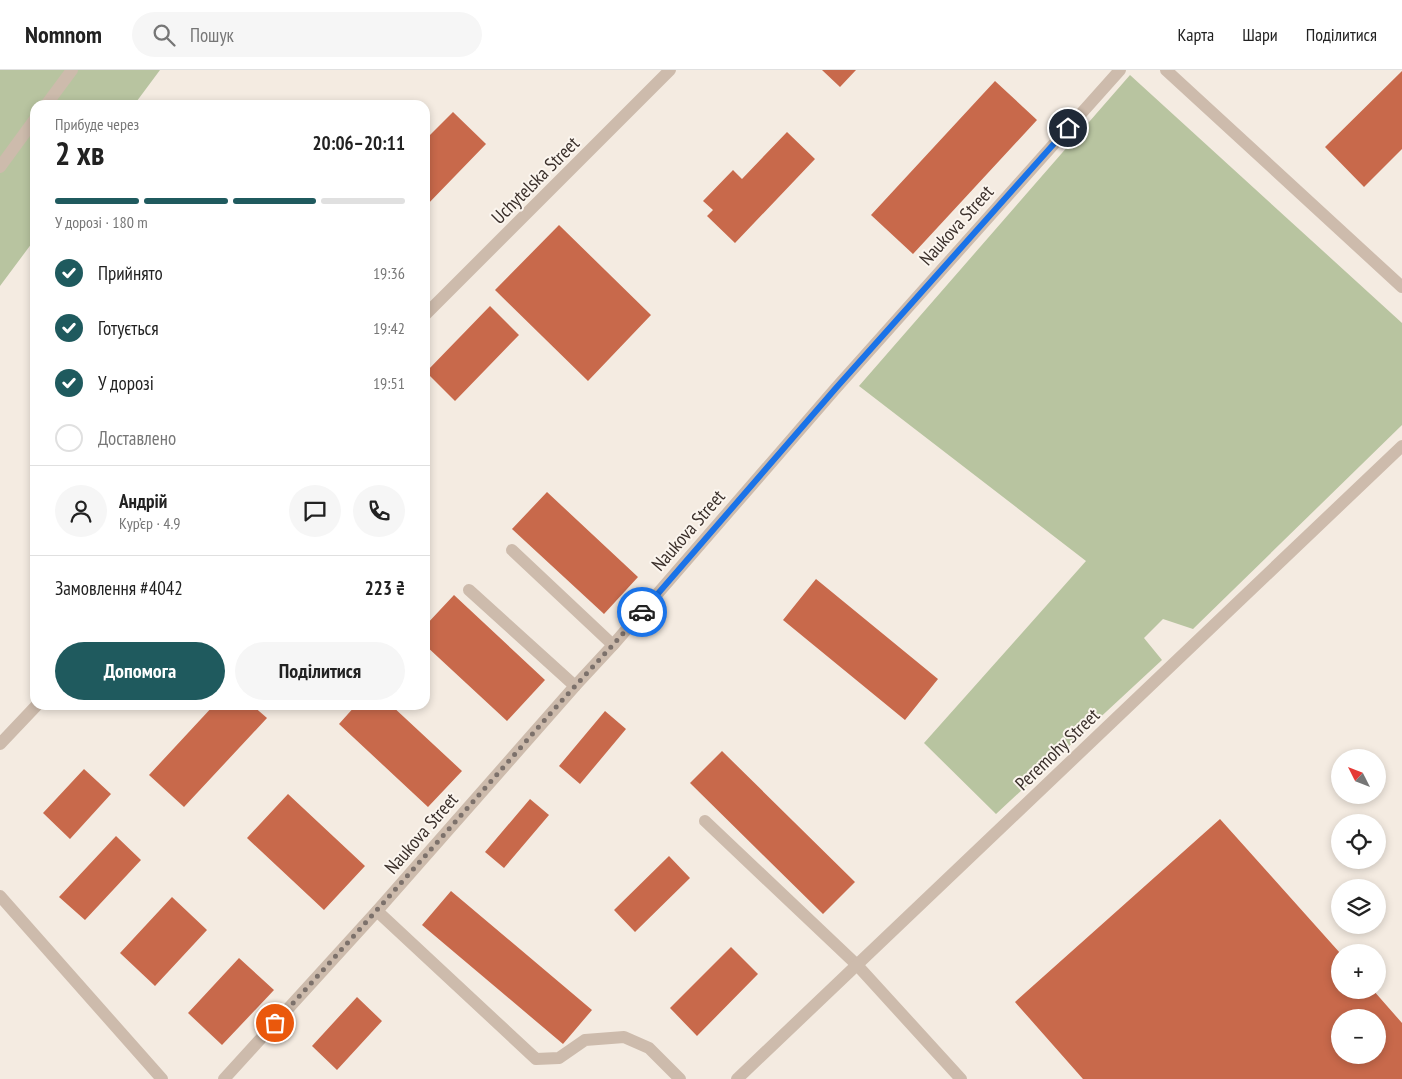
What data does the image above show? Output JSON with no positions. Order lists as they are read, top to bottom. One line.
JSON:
{"streets":{"street":["Uchytelska Street","Naukova Street","Peremohy Street"]},"north":"top left","page":{"header":"Nomnom","search":"Пошук","nav":["Карта","Шари","Поділитися"],"heading":["2 хв","Прибуде через","20:06–20:11"],"panel":["Андрій","Кур’єр · 4.9","Замовлення #4042","223 ₴"],"bar":"У дорозі · 180 m","list":[["Прийнято","19:36"],["Готується","19:42"],["У дорозі","19:51"],"Доставлено"],"buttons":["Допомога","Поділитися"],"map_buttons":["+","−"]}}
